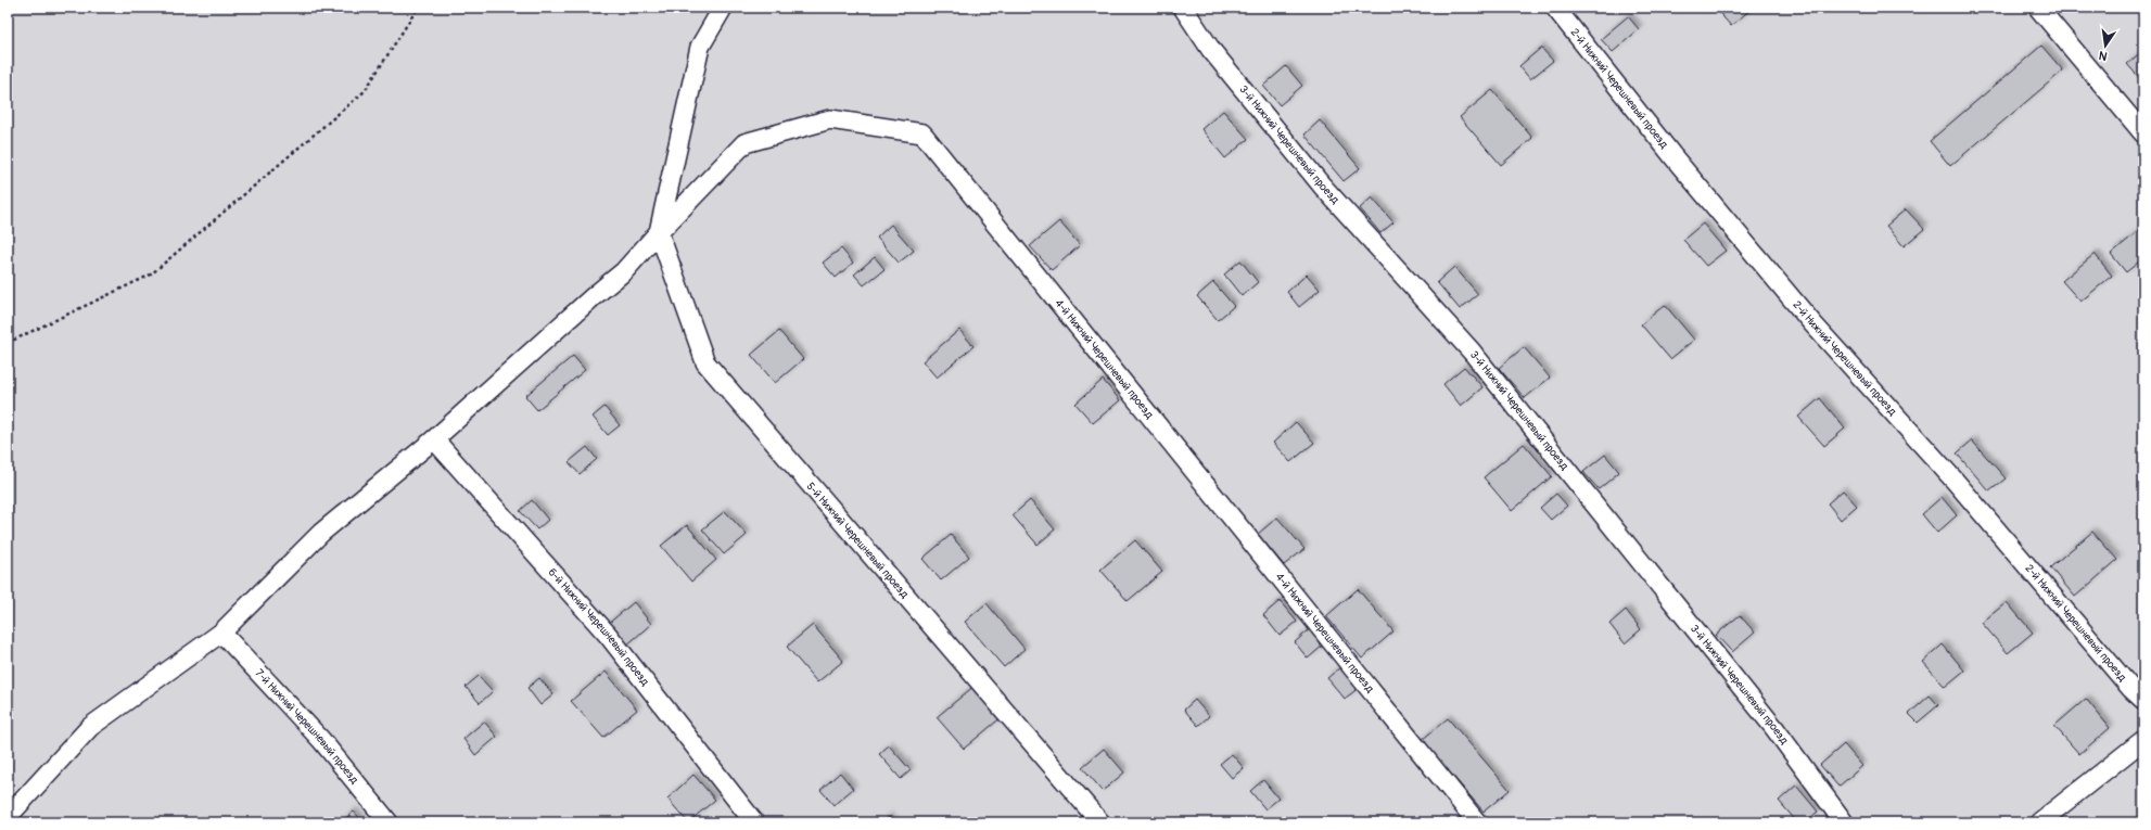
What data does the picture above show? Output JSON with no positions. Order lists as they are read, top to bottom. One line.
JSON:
{"streets":{"lane":["2-й Нижний Черешневый проезд","3-й Нижний Черешневый проезд","4-й Нижний Черешневый проезд","5-й Нижний Черешневый проезд","6-й Нижний Черешневый проезд","7-й Нижний Черешневый проезд"]},"crossings":[["4-й Нижний Черешневый проезд","5-й Нижний Черешневый проезд"],["4-й Нижний Черешневый проезд","6-й Нижний Черешневый проезд"],["4-й Нижний Черешневый проезд","7-й Нижний Черешневый проезд"]],"north":"bottom"}
